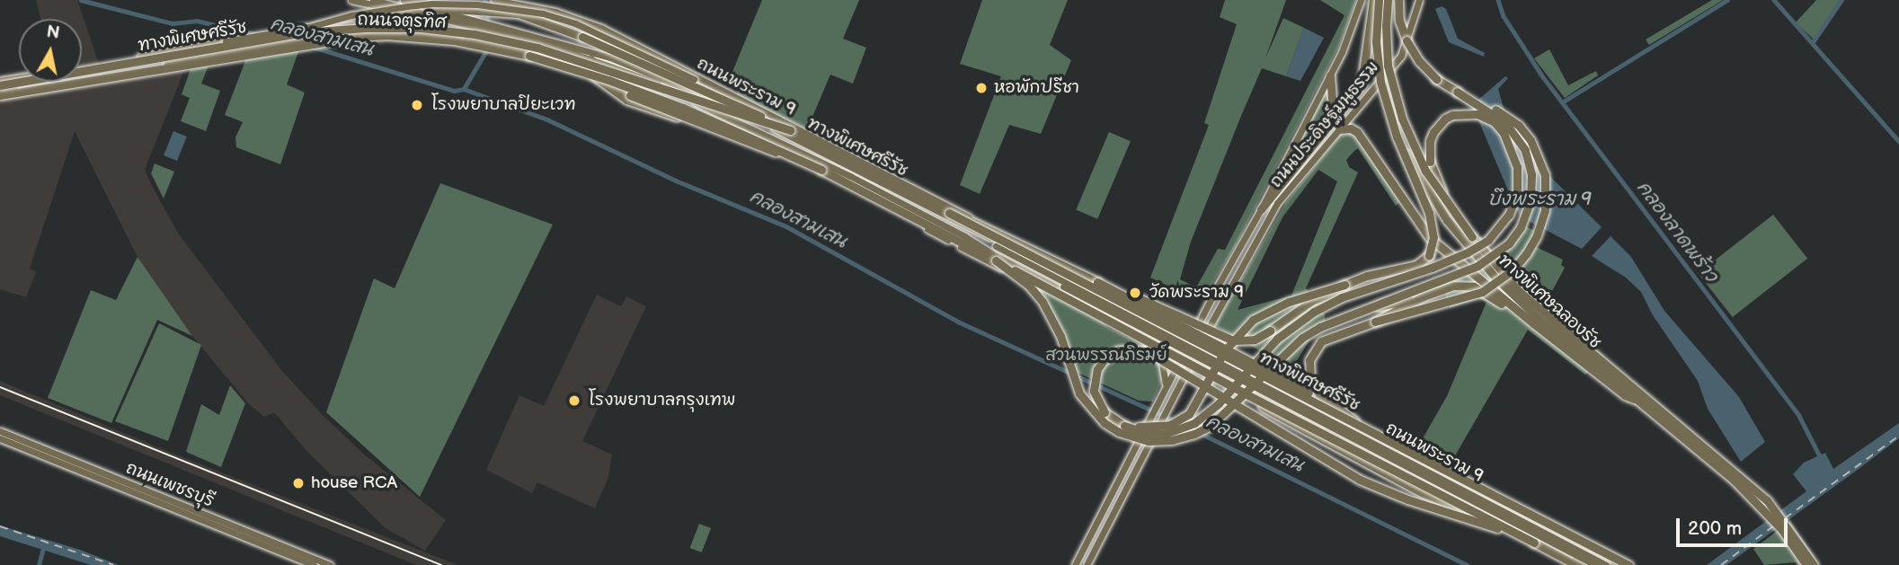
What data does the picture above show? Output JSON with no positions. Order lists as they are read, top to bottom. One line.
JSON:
{"streets":{"highway":["ทางพิเศษศรีรัช","ทางพิเศษฉลองรัช"],"main road":["ถนนจตุรทิศ","ถนนพระราม 9","ถนนประดิษฐ์มนูธรรม","ถนนเพชรบุรี"]},"crossings":[["ถนนจตุรทิศ","ทางพิเศษศรีรัช"],["ถนนจตุรทิศ","ถนนพระราม 9"],["ทางพิเศษศรีรัช","ถนนพระราม 9"],["ถนนพระราม 9","ถนนประดิษฐ์มนูธรรม"]],"water":["คลองสามเสน","บึงพระราม 9","คลองลาดพร้าว"],"parks":["สวนพรรณภิรมย์"],"places":["หอพักปรีชา","โรงพยาบาลปิยะเวท","วัดพระราม 9","โรงพยาบาลกรุงเทพ","house RCA"],"scale_bar":"200 m","north":"top"}
